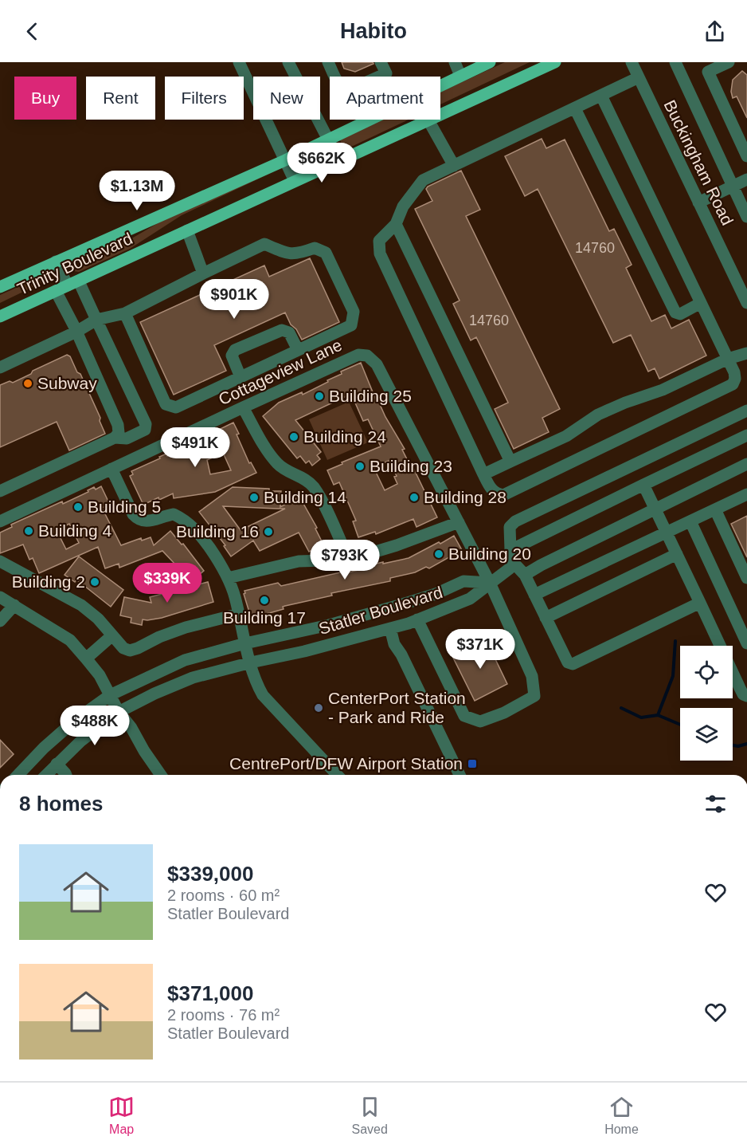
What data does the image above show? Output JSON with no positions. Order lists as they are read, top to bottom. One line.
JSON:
{"streets":{"main road":["Trinity Boulevard"],"street":["Buckingham Road","Cottageview Lane","Statler Boulevard"]},"crossings":[["Cottageview Lane","Statler Boulevard"]],"places":{"other":["Subway","Building 25","Building 24","Building 23","Building 14","Building 28","Building 5","Building 4","Building 16","Building 20","Building 2","Building 17","CenterPort Station - Park and Ride"],"transit":["CentrePort/DFW Airport Station"]},"house_numbers":["14760","14760"],"page":{"header":"Habito","chip":["Buy","Rent","Filters","New","Apartment"],"price":["$662K","$1.13M","$901K","$491K","$793K","$339K","$371K","$488K"],"heading":"8 homes","list":[{"name":"$339,000","note":"2 rooms · 60 m² · Statler Boulevard"},{"name":"$371,000","note":"2 rooms · 76 m² · Statler Boulevard"}],"tabs":["Map","Saved","Home"]}}
